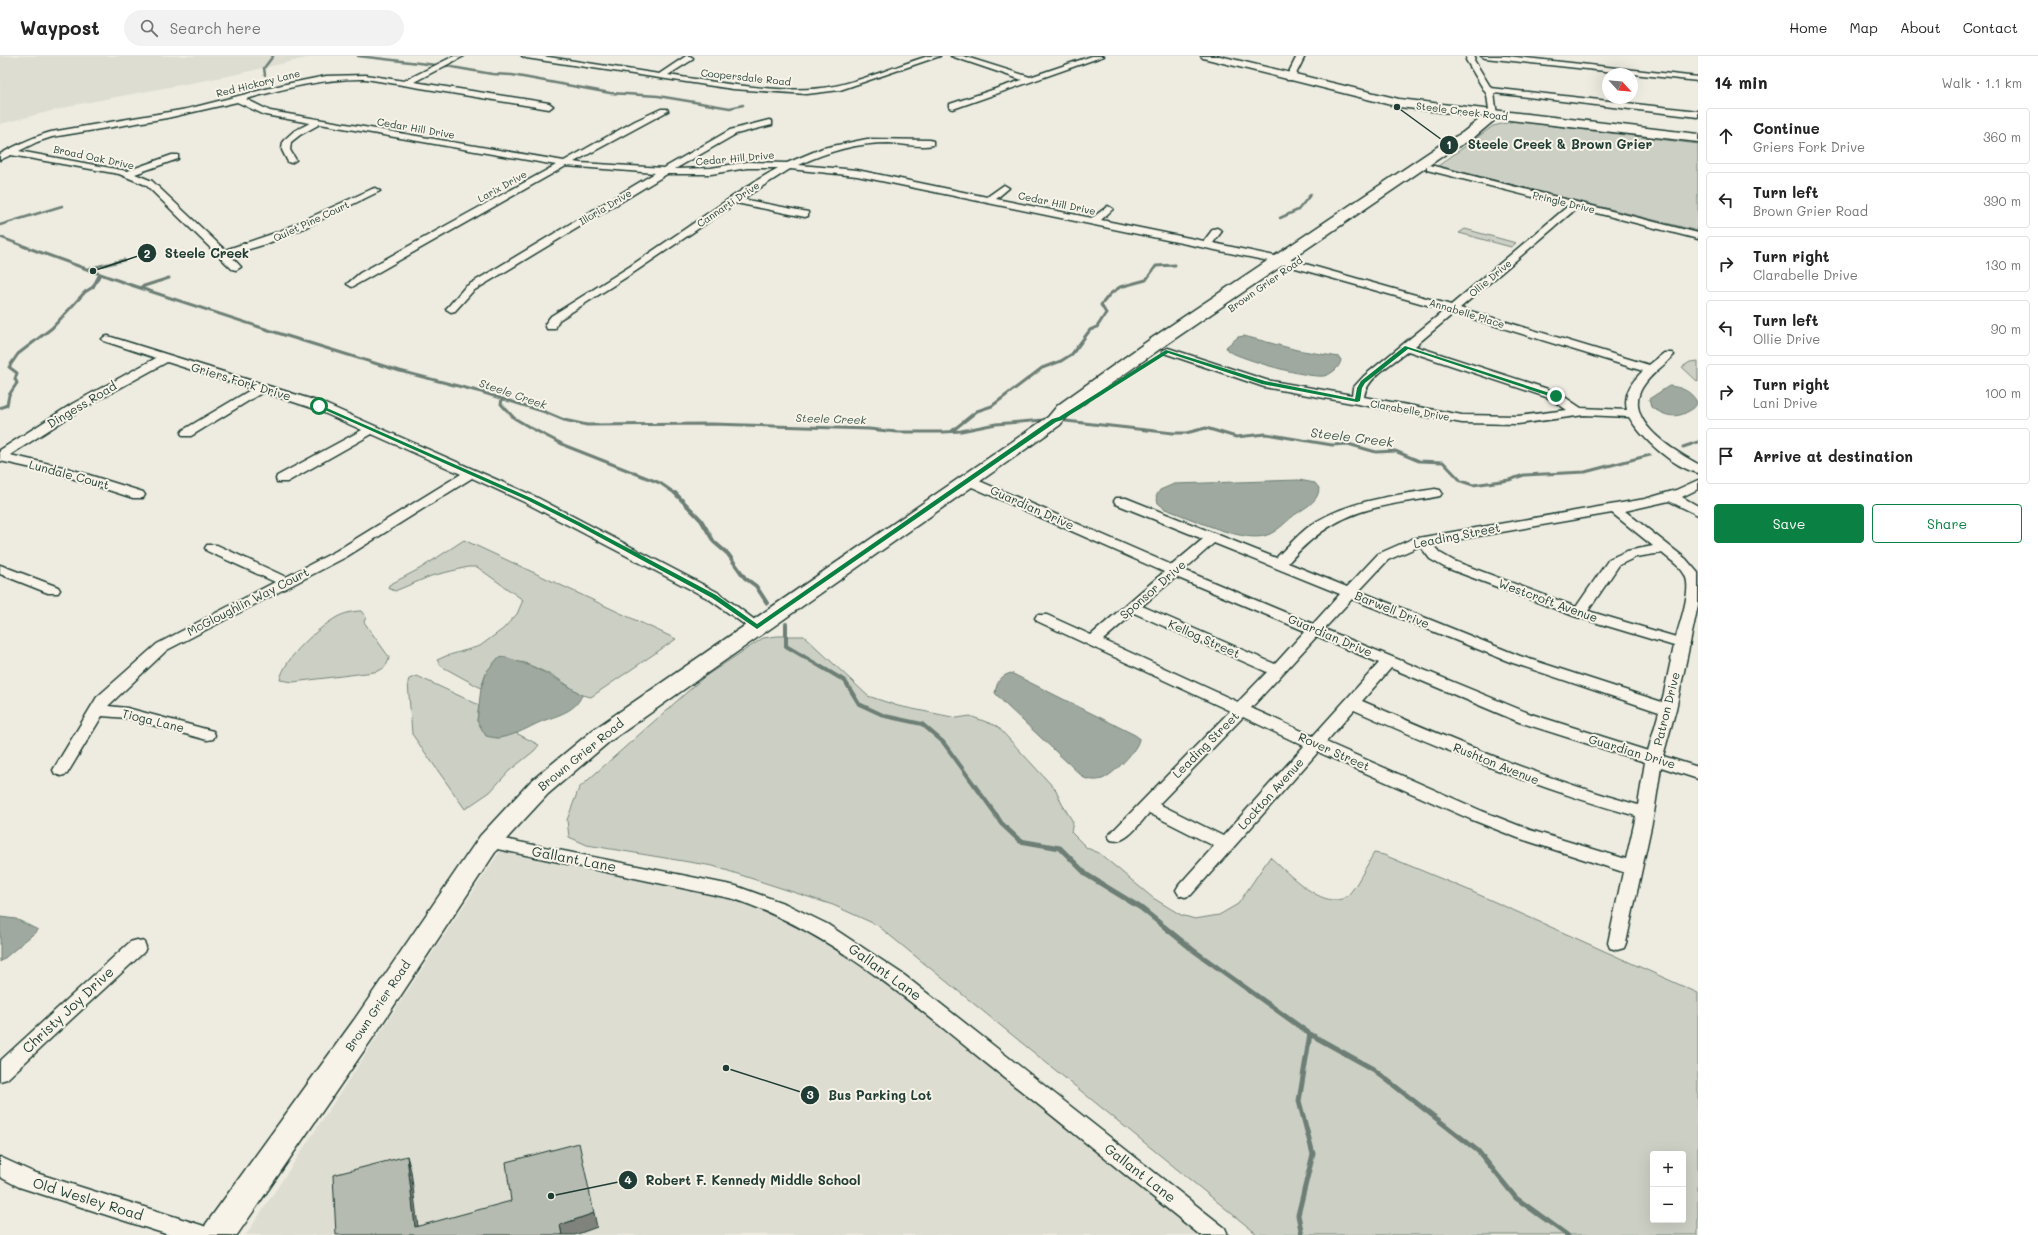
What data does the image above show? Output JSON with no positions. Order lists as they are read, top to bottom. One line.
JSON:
{"streets":{"main road":["Steele Creek Road","Brown Grier Road"],"street":["Coopersdale Road","Red Hickory Lane","Cedar Hill Drive","Broad Oak Drive","Larix Drive","Pringle Drive","Cannarti Drive","Illoria Drive","Quiet Pine Court","Ollie Drive","Annabelle Place","Griers Fork Drive","Dingess Road","Clarabelle Drive","Lundale Court","Guardian Drive","Leading Street","Sponsor Drive","Westcroft Avenue","McGloughlin Way Court","Barwell Drive","Kellog Street","Patron Drive","Tioga Lane","Rover Street","Rushton Avenue","Lockton Avenue","Gallant Lane","Christy Joy Drive","Old Wesley Road"]},"crossings":[["Red Hickory Lane","Cedar Hill Drive"],["Red Hickory Lane","Broad Oak Drive"],["Steele Creek Road","Brown Grier Road"],["Cedar Hill Drive","Larix Drive"],["Cedar Hill Drive","Cannarti Drive"],["Cedar Hill Drive","Illoria Drive"],["Cedar Hill Drive","Brown Grier Road"],["Cedar Hill Drive","Annabelle Place"],["Broad Oak Drive","Quiet Pine Court"],["Pringle Drive","Ollie Drive"],["Pringle Drive","Brown Grier Road"],["Ollie Drive","Annabelle Place"],["Ollie Drive","Clarabelle Drive"],["Brown Grier Road","Annabelle Place"],["Brown Grier Road","Griers Fork Drive"],["Brown Grier Road","Clarabelle Drive"],["Brown Grier Road","Guardian Drive"],["Brown Grier Road","Gallant Lane"],["Griers Fork Drive","Dingess Road"],["Griers Fork Drive","McGloughlin Way Court"],["Dingess Road","Lundale Court"],["Guardian Drive","Leading Street"],["Guardian Drive","Sponsor Drive"],["Guardian Drive","Patron Drive"],["Guardian Drive","Lockton Avenue"],["Leading Street","Westcroft Avenue"],["Leading Street","Barwell Drive"],["Leading Street","Kellog Street"],["Leading Street","Patron Drive"],["Leading Street","Rover Street"],["Sponsor Drive","Barwell Drive"],["Sponsor Drive","Kellog Street"],["Sponsor Drive","Rover Street"],["Westcroft Avenue","Patron Drive"],["McGloughlin Way Court","Tioga Lane"],["Barwell Drive","Patron Drive"],["Patron Drive","Rover Street"],["Patron Drive","Rushton Avenue"],["Rover Street","Lockton Avenue"],["Rushton Avenue","Lockton Avenue"]],"water":["Steele Creek"],"places":["Steele Creek & Brown Grier","Steele Creek","Bus Parking Lot","Robert F. Kennedy Middle School"],"north":"bottom right","page":{"header":"Waypost","search":"Search here","nav":["Home","Map","About","Contact"],"heading":["14 min","Walk · 1.1 km"],"list":[["Continue","Griers Fork Drive","360 m"],["Turn left","Brown Grier Road","390 m"],["Turn right","Clarabelle Drive","130 m"],["Turn left","Ollie Drive","90 m"],["Turn right","Lani Drive","100 m"],"Arrive at destination"],"buttons":["Save","Share"],"map_buttons":["+","−"]}}
